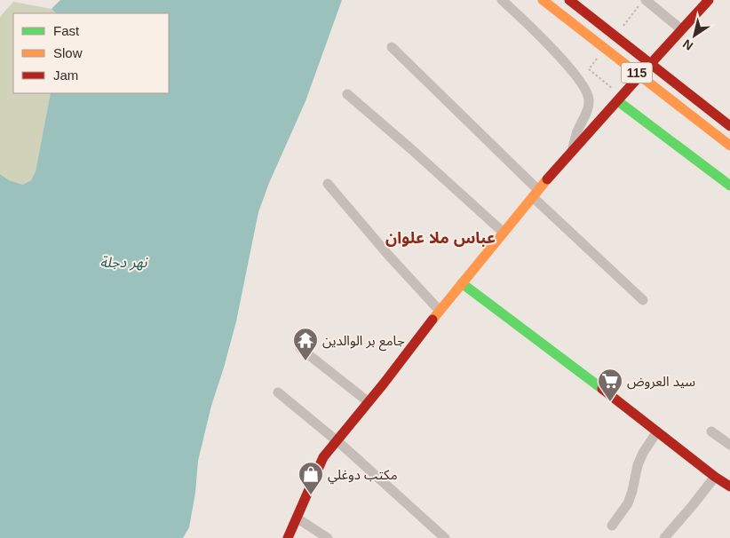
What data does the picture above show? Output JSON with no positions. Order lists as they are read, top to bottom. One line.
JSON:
{"streets":{"main road":["115"]},"districts":["عباس ملا علوان"],"water":["نهر دجلة"],"places":{"temple":["جامع بر الوالدين"],"supermarket":["سيد العروض"],"shop":["مكتب دوغلي"]},"legend":["Fast","Slow","Jam"],"north":"bottom left"}
